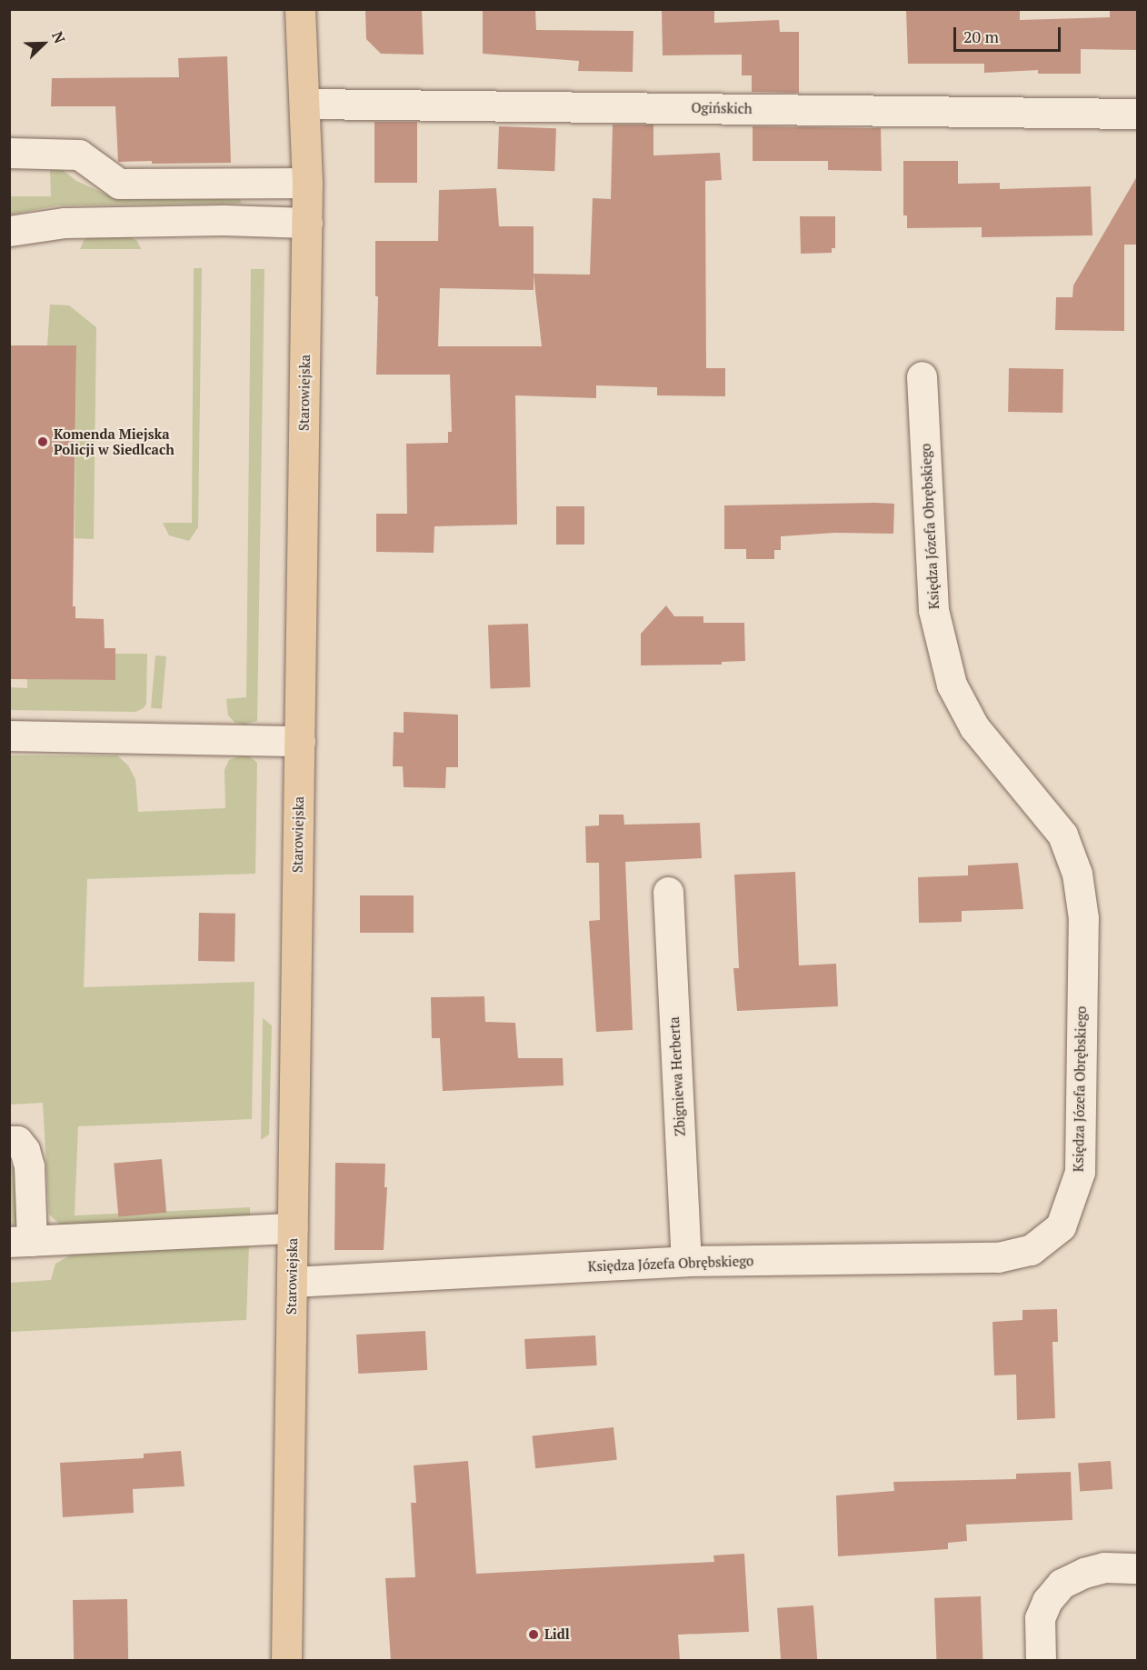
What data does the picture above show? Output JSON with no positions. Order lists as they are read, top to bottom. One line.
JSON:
{"streets":{"main road":["Starowiejska"],"street":["Ogińskich","Księdza Józefa Obrębskiego","Zbigniewa Herberta"]},"crossings":[["Ogińskich","Starowiejska"],["Starowiejska","Księdza Józefa Obrębskiego"],["Księdza Józefa Obrębskiego","Zbigniewa Herberta"]],"places":["Komenda Miejska Policji w Siedlcach","Lidl"],"scale_bar":"20 m","north":"top right"}
